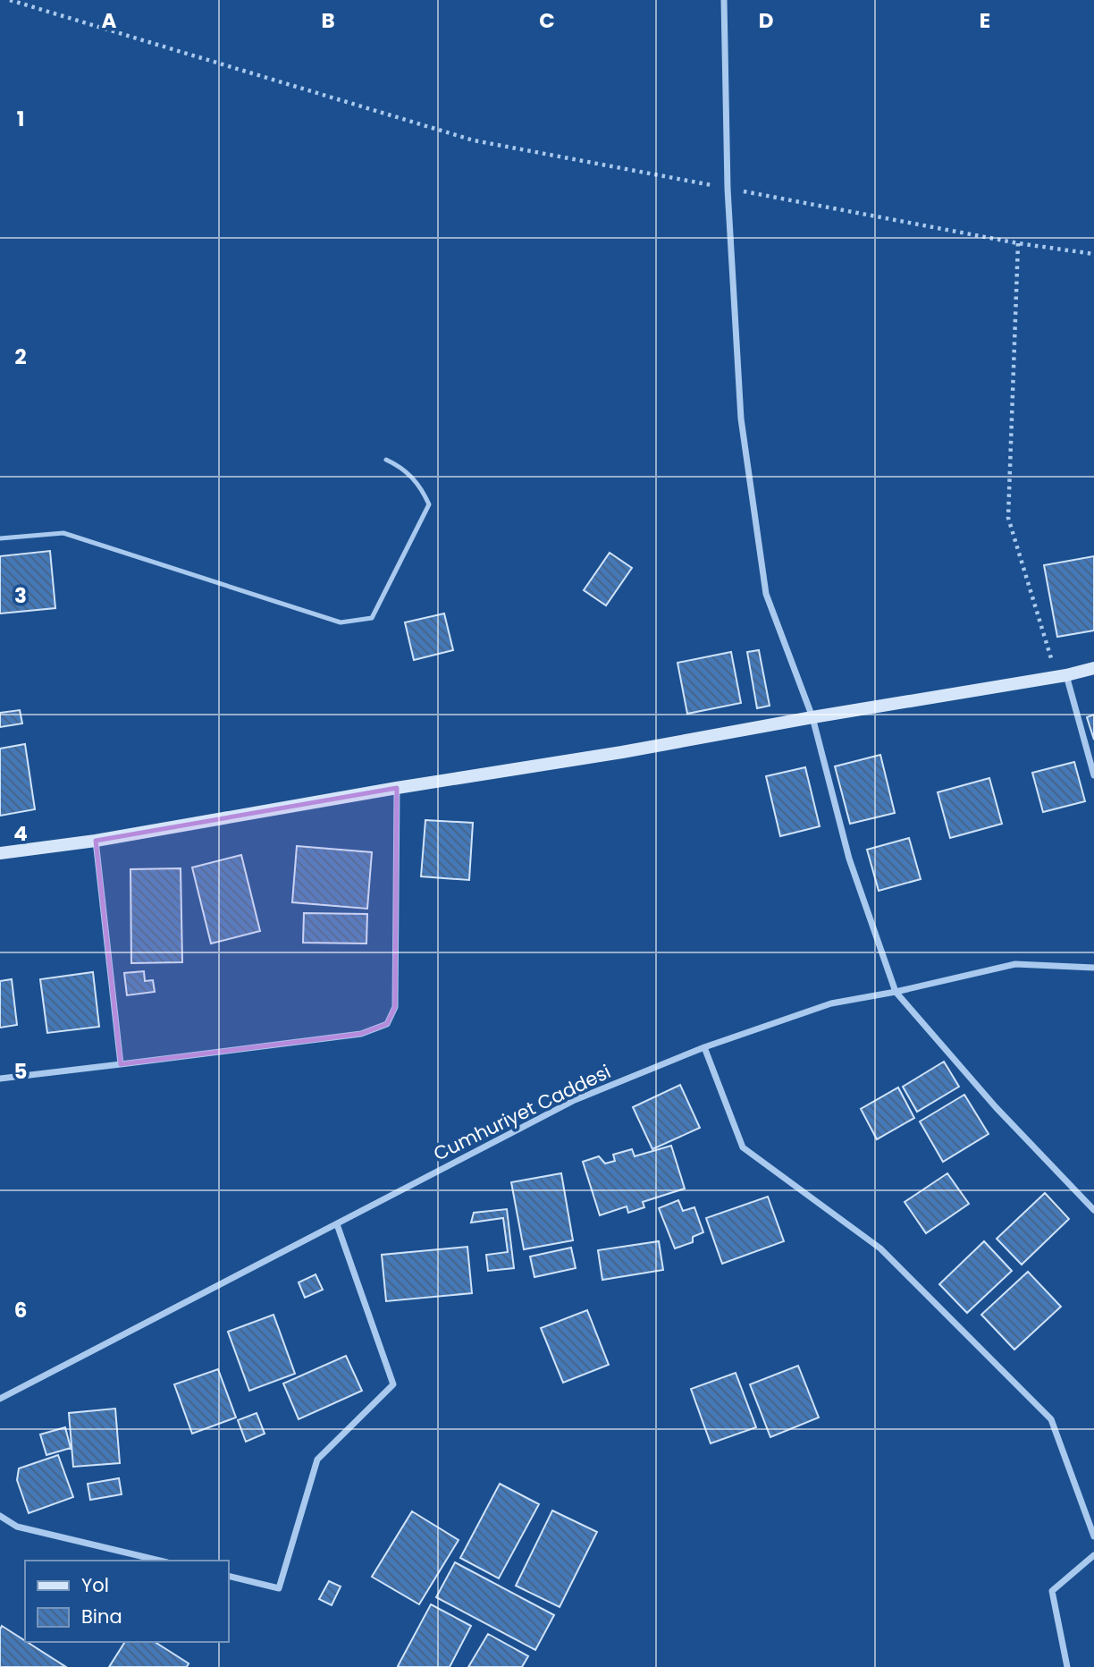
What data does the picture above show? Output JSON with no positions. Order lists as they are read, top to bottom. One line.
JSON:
{"streets":{"street":["Cumhuriyet Caddesi"]},"legend":["Yol","Bina"],"grid":{"columns":["A","B","C","D","E"],"rows":["1","2","3","4","5","6"]}}
